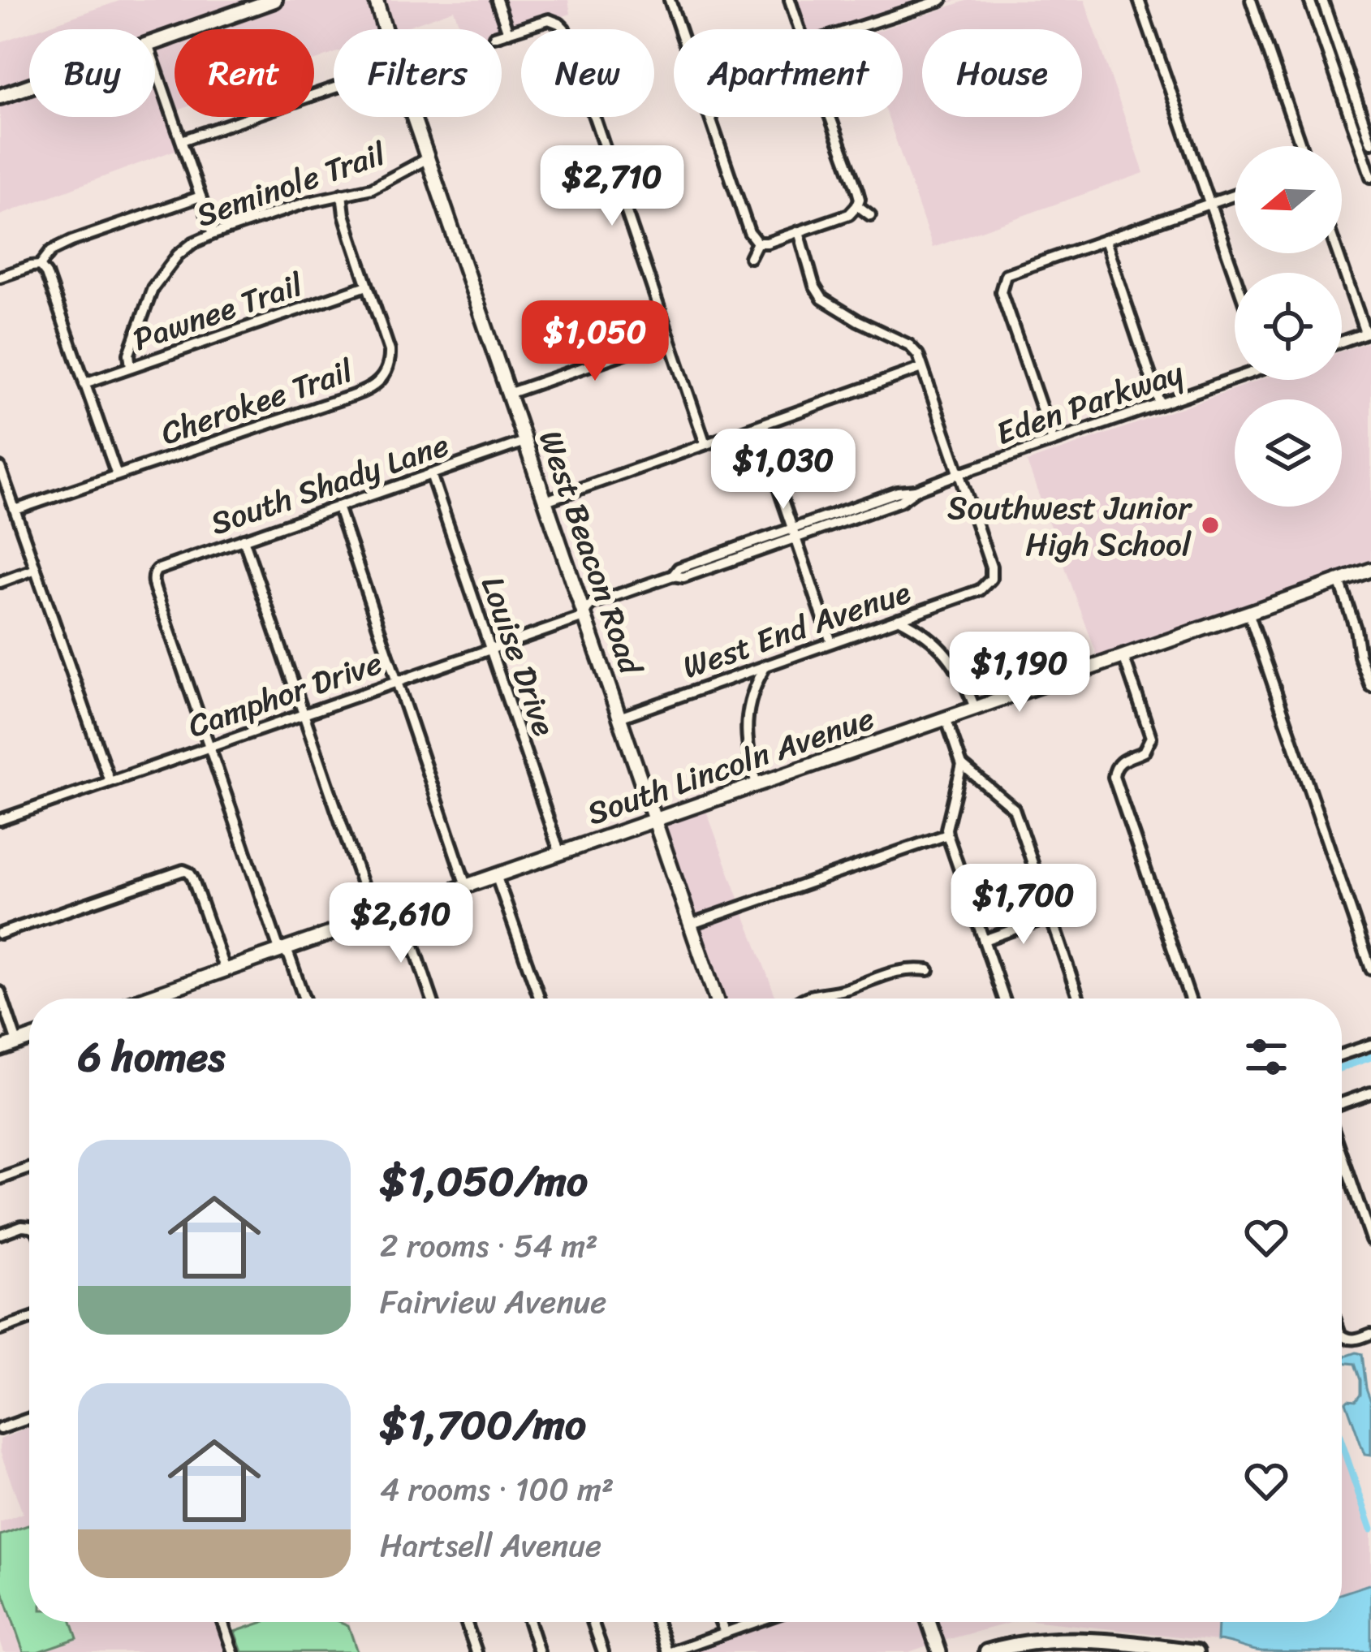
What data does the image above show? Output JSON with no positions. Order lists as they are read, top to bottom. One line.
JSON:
{"streets":{"street":["Seminole Trail","Pawnee Trail","Cherokee Trail","Eden Parkway","South Shady Lane","West Beacon Road","West End Avenue","Louise Drive","Camphor Drive","South Lincoln Avenue"]},"crossings":[["Seminole Trail","Pawnee Trail"],["Seminole Trail","Cherokee Trail"],["Seminole Trail","West Beacon Road"],["Pawnee Trail","Cherokee Trail"],["Eden Parkway","West Beacon Road"],["Eden Parkway","West End Avenue"],["Eden Parkway","Camphor Drive"],["South Shady Lane","West Beacon Road"],["South Shady Lane","Louise Drive"],["South Shady Lane","Camphor Drive"],["West Beacon Road","West End Avenue"],["West Beacon Road","Camphor Drive"],["West Beacon Road","South Lincoln Avenue"],["Louise Drive","Camphor Drive"],["Louise Drive","South Lincoln Avenue"]],"places":["Southwest Junior High School"],"north":"left","page":{"chip":["Buy","Rent","Filters","New","Apartment","House"],"price":["$2,710","$1,050","$1,030","$1,190","$1,700","$2,610"],"heading":"6 homes","list":[{"name":"$1,050/mo","note":"2 rooms · 54 m² · Fairview Avenue"},{"name":"$1,700/mo","note":"4 rooms · 100 m² · Hartsell Avenue"}]}}
